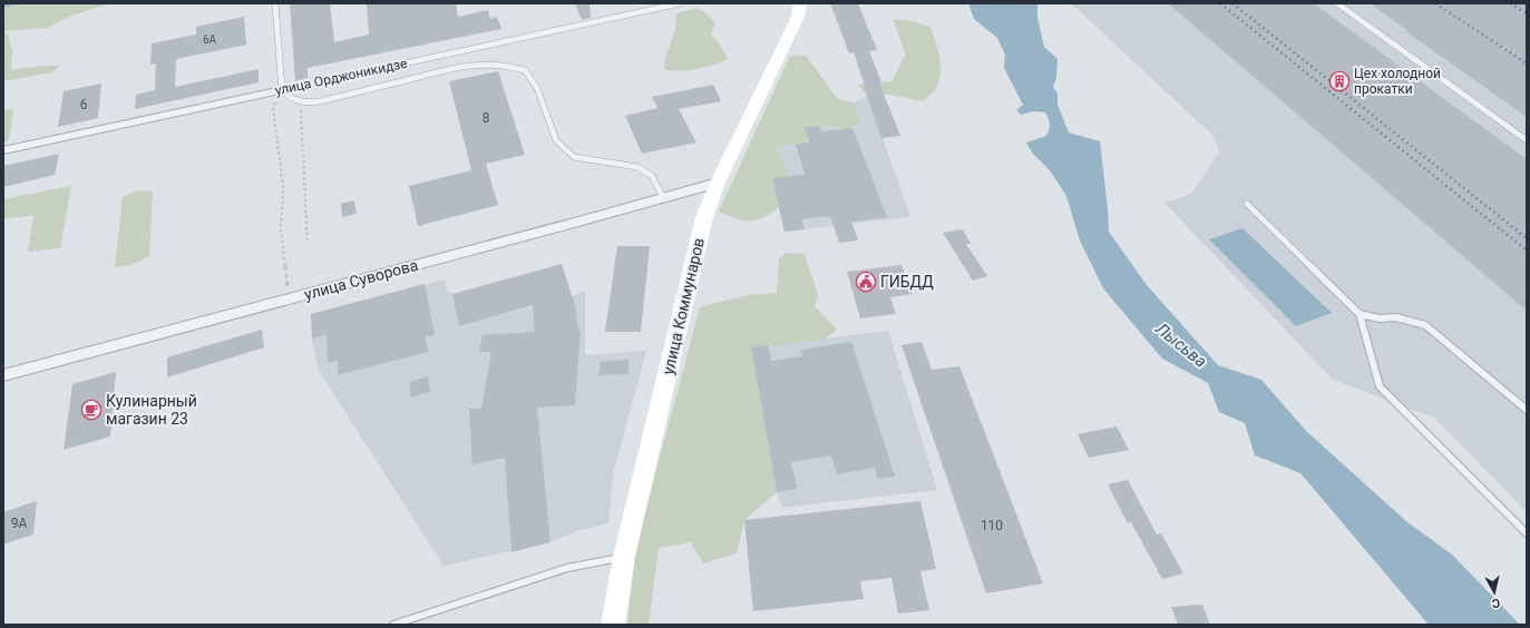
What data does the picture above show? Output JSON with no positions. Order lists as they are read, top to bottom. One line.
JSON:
{"streets":{"main road":["улица Коммунаров"],"street":["улица Орджоникидзе","улица Суворова"]},"crossings":[["улица Суворова","улица Коммунаров"]],"water":["Лысьва"],"places":{"building":["Цех холодной прокатки"],"public building":["ГИБДД"],"cafe":["Кулинарный магазин 23"]},"house_numbers":["6А","6","8","9А","110"],"north":"bottom"}
